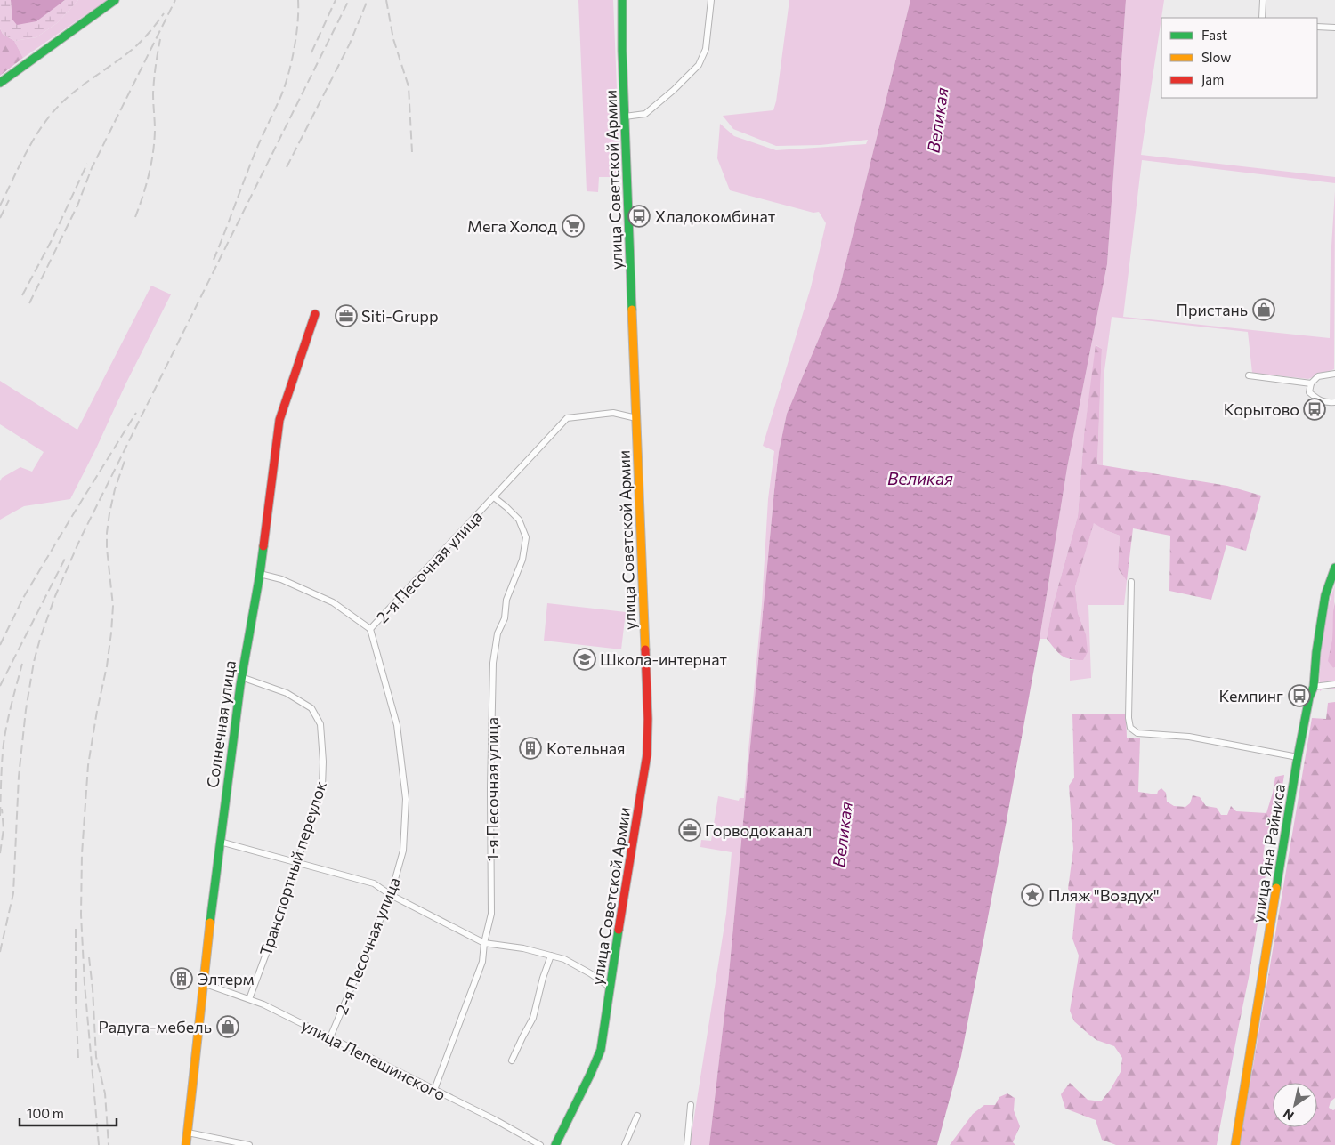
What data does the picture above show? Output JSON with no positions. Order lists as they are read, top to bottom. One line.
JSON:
{"streets":{"street":["улица Советской Армии","2-я Песочная улица","Солнечная улица","1-я Песочная улица","улица Яна Райниса","Транспортный переулок","улица Лепешинского"]},"crossings":[["улица Советской Армии","2-я Песочная улица"],["2-я Песочная улица","1-я Песочная улица"],["2-я Песочная улица","улица Лепешинского"],["Солнечная улица","Транспортный переулок"],["Солнечная улица","улица Лепешинского"],["1-я Песочная улица","улица Лепешинского"],["Транспортный переулок","улица Лепешинского"]],"water":["Великая"],"places":{"bus stop":["Хладокомбинат","Корытово","Кемпинг"],"supermarket":["Мега Холод"],"shop":["Пристань","Радуга-мебель"],"office":["Siti-Grupp","Горводоканал"],"school or university":["Школа-интернат"],"building":["Котельная","Элтерм"],"place":["Пляж \"Воздух\""]},"legend":["Fast","Slow","Jam"],"scale_bar":"100 m","north":"bottom left"}
